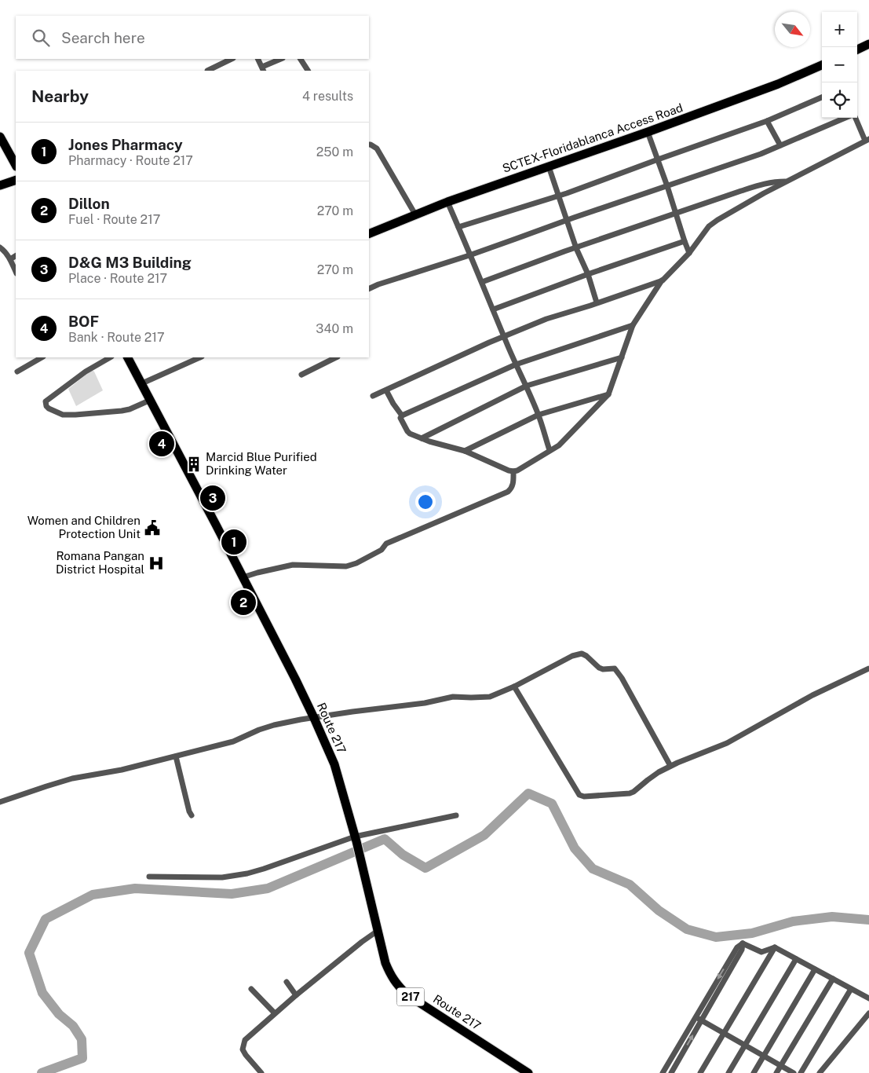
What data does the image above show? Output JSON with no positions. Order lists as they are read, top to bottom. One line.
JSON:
{"streets":{"main road":["SCTEX-Floridablanca Access Road","Route 217","217"]},"places":{"building":["Marcid Blue Purified Drinking Water"],"public building":["Women and Children Protection Unit"],"hospital":["Romana Pangan District Hospital"]},"north":"bottom right","page":{"map_buttons":["+","−"],"search":"Search here","heading":["Nearby","4 results"],"list":[{"mark":"1","name":"Jones Pharmacy","note":"Pharmacy · Route 217","value":"250 m"},{"mark":"2","name":"Dillon","note":"Fuel · Route 217","value":"270 m"},{"mark":"3","name":"D&G M3 Building","note":"Place · Route 217","value":"270 m"},{"mark":"4","name":"BOF","note":"Bank · Route 217","value":"340 m"}],"pins":["4","3","1","2"]}}
